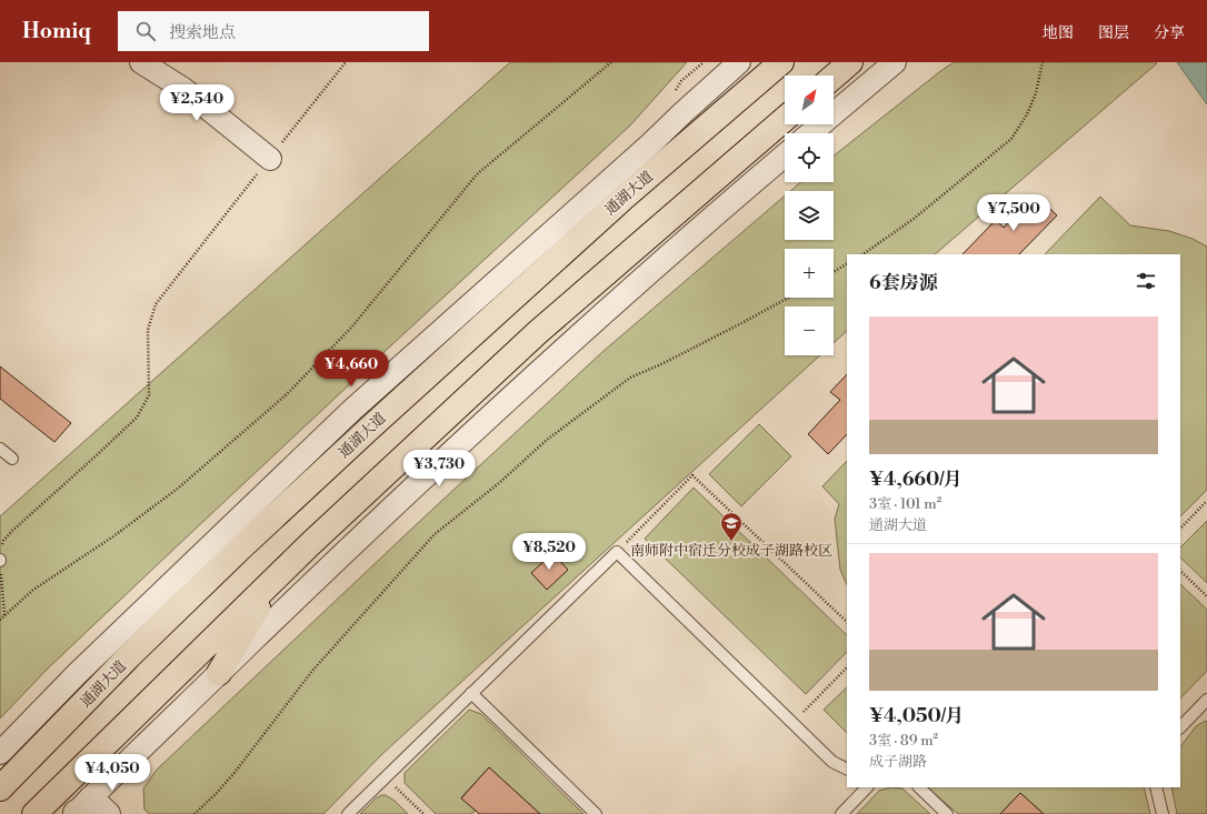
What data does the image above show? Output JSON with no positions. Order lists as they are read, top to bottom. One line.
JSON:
{"streets":{"main road":["通湖大道"]},"places":{"school or university":["南师附中宿迁分校成子湖路校区"]},"north":"top right","page":{"header":"Homiq","search":"搜索地点","nav":["地图","图层","分享"],"map_buttons":["+","−"],"price":["¥2,540","¥7,500","¥4,660","¥3,730","¥8,520","¥4,050"],"heading":"6套房源","list":[{"name":"¥4,660/月","note":"3室 · 101 m² · 通湖大道"},{"name":"¥4,050/月","note":"3室 · 89 m² · 成子湖路"}]}}
